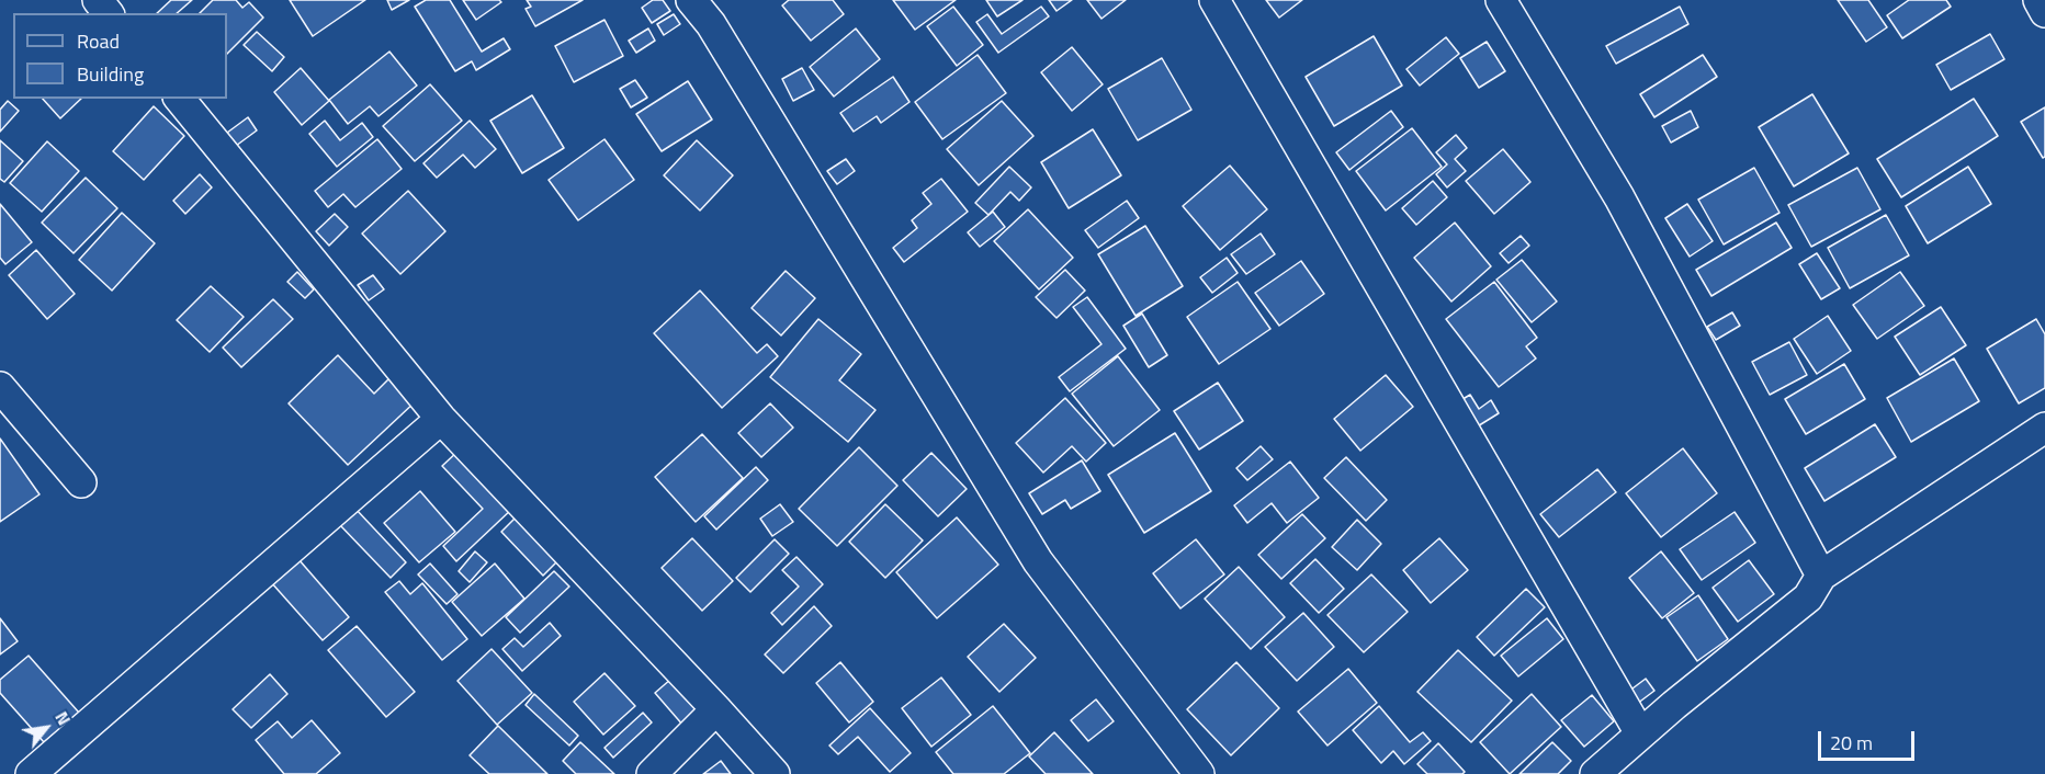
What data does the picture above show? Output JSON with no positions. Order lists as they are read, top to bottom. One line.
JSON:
{"legend":["Road","Building"],"scale_bar":"20 m","north":"top right"}
